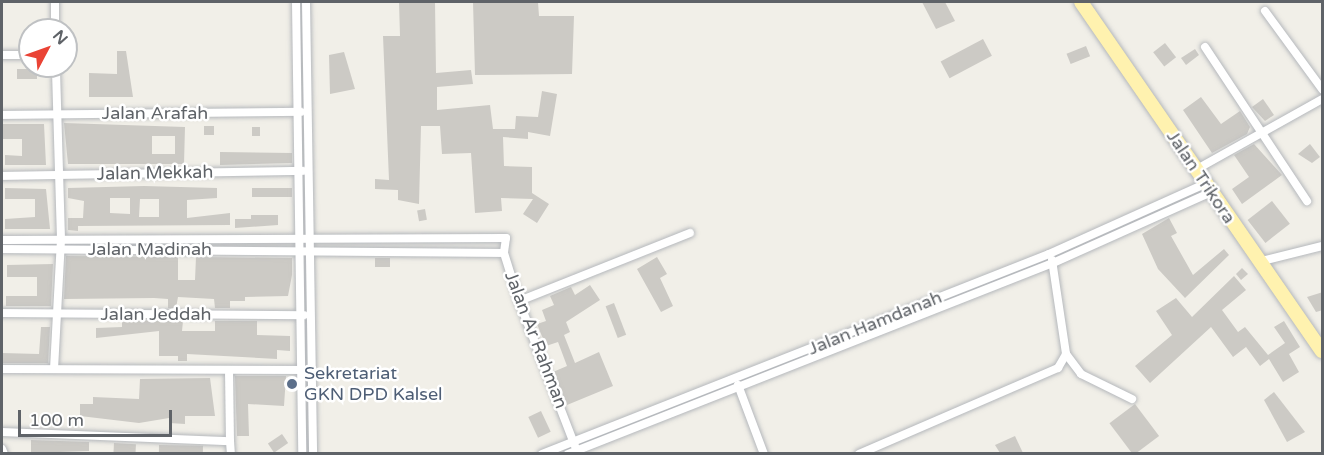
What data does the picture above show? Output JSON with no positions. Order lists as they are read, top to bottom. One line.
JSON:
{"streets":{"main road":["Jalan Trikora"],"street":["Jalan Arafah","Jalan Mekkah","Jalan Madinah","Jalan Jeddah","Jalan Hamdanah","Jalan Ar Rahman"]},"crossings":[["Jalan Trikora","Jalan Hamdanah"],["Jalan Madinah","Jalan Ar Rahman"],["Jalan Hamdanah","Jalan Ar Rahman"]],"places":["Sekretariat GKN DPD Kalsel"],"scale_bar":"100 m","north":"top right"}
